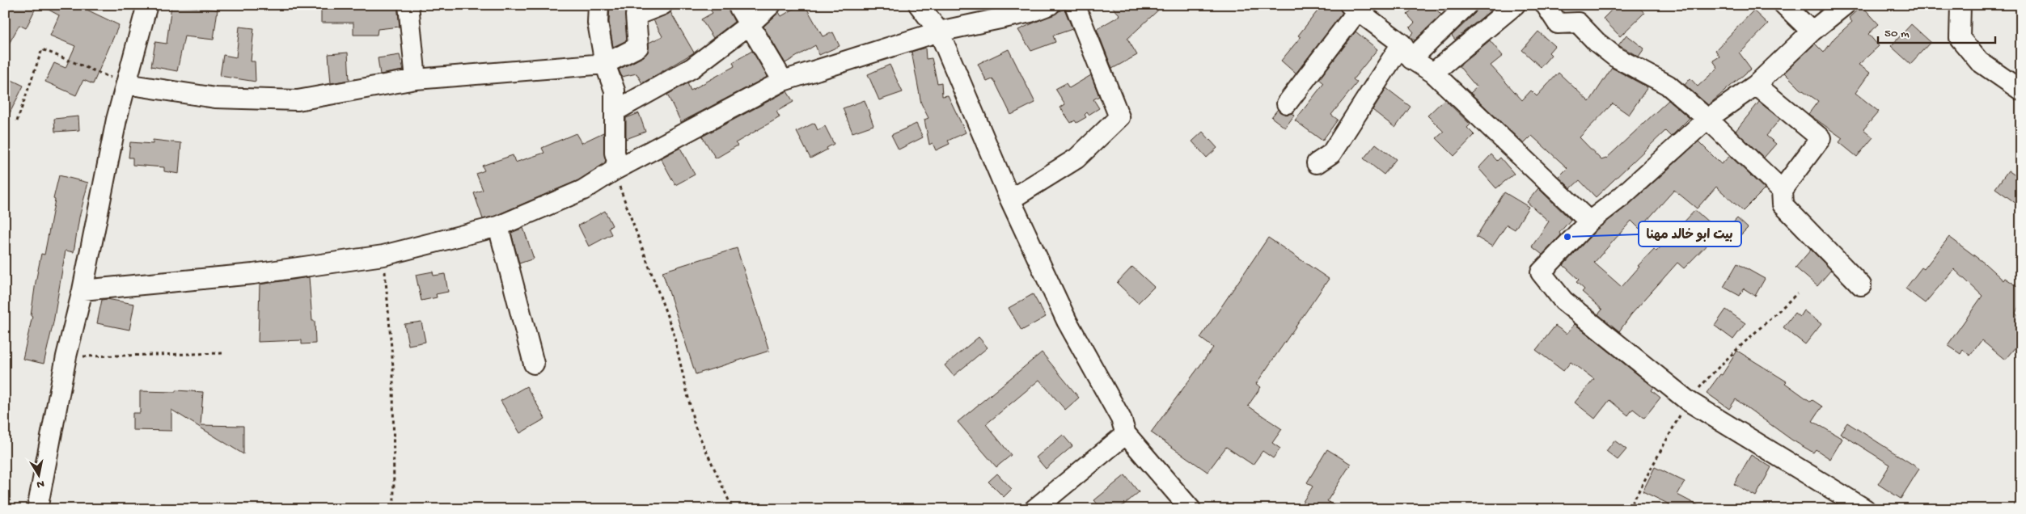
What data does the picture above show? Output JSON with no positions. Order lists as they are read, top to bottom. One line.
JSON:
{"places":["بيت ابو خالد مهنا"],"scale_bar":"50 m","north":"bottom"}
